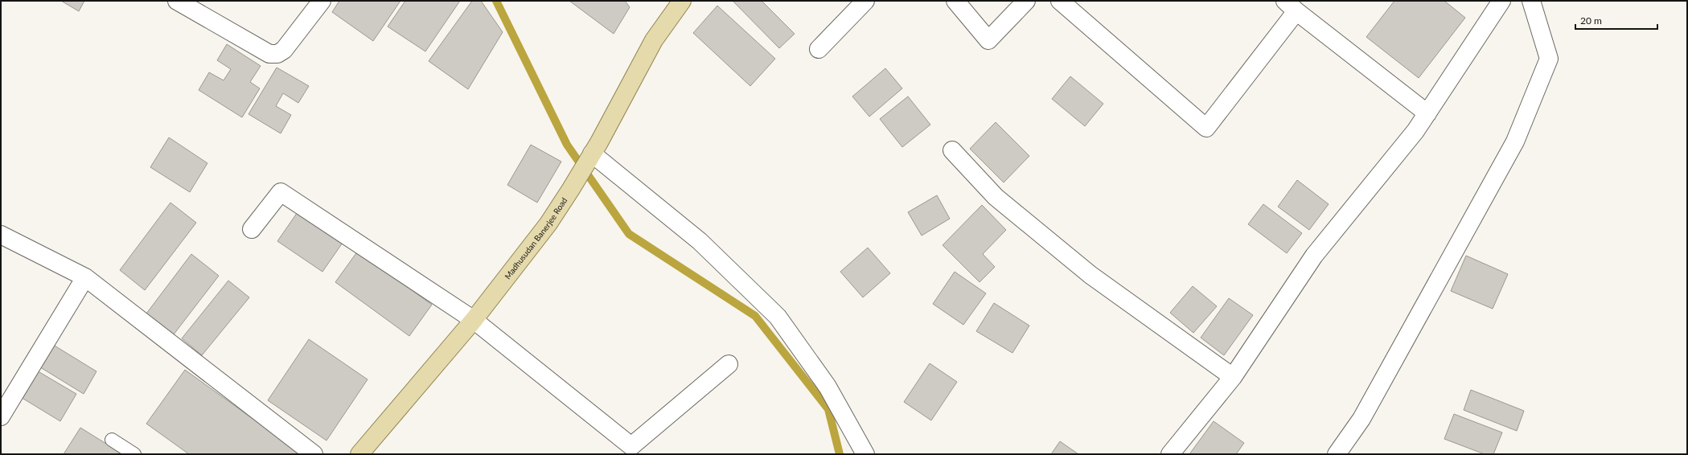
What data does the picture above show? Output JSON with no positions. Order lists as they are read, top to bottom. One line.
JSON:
{"streets":{"main road":["Madhusudan Banerjee Road"]},"scale_bar":"20 m"}
